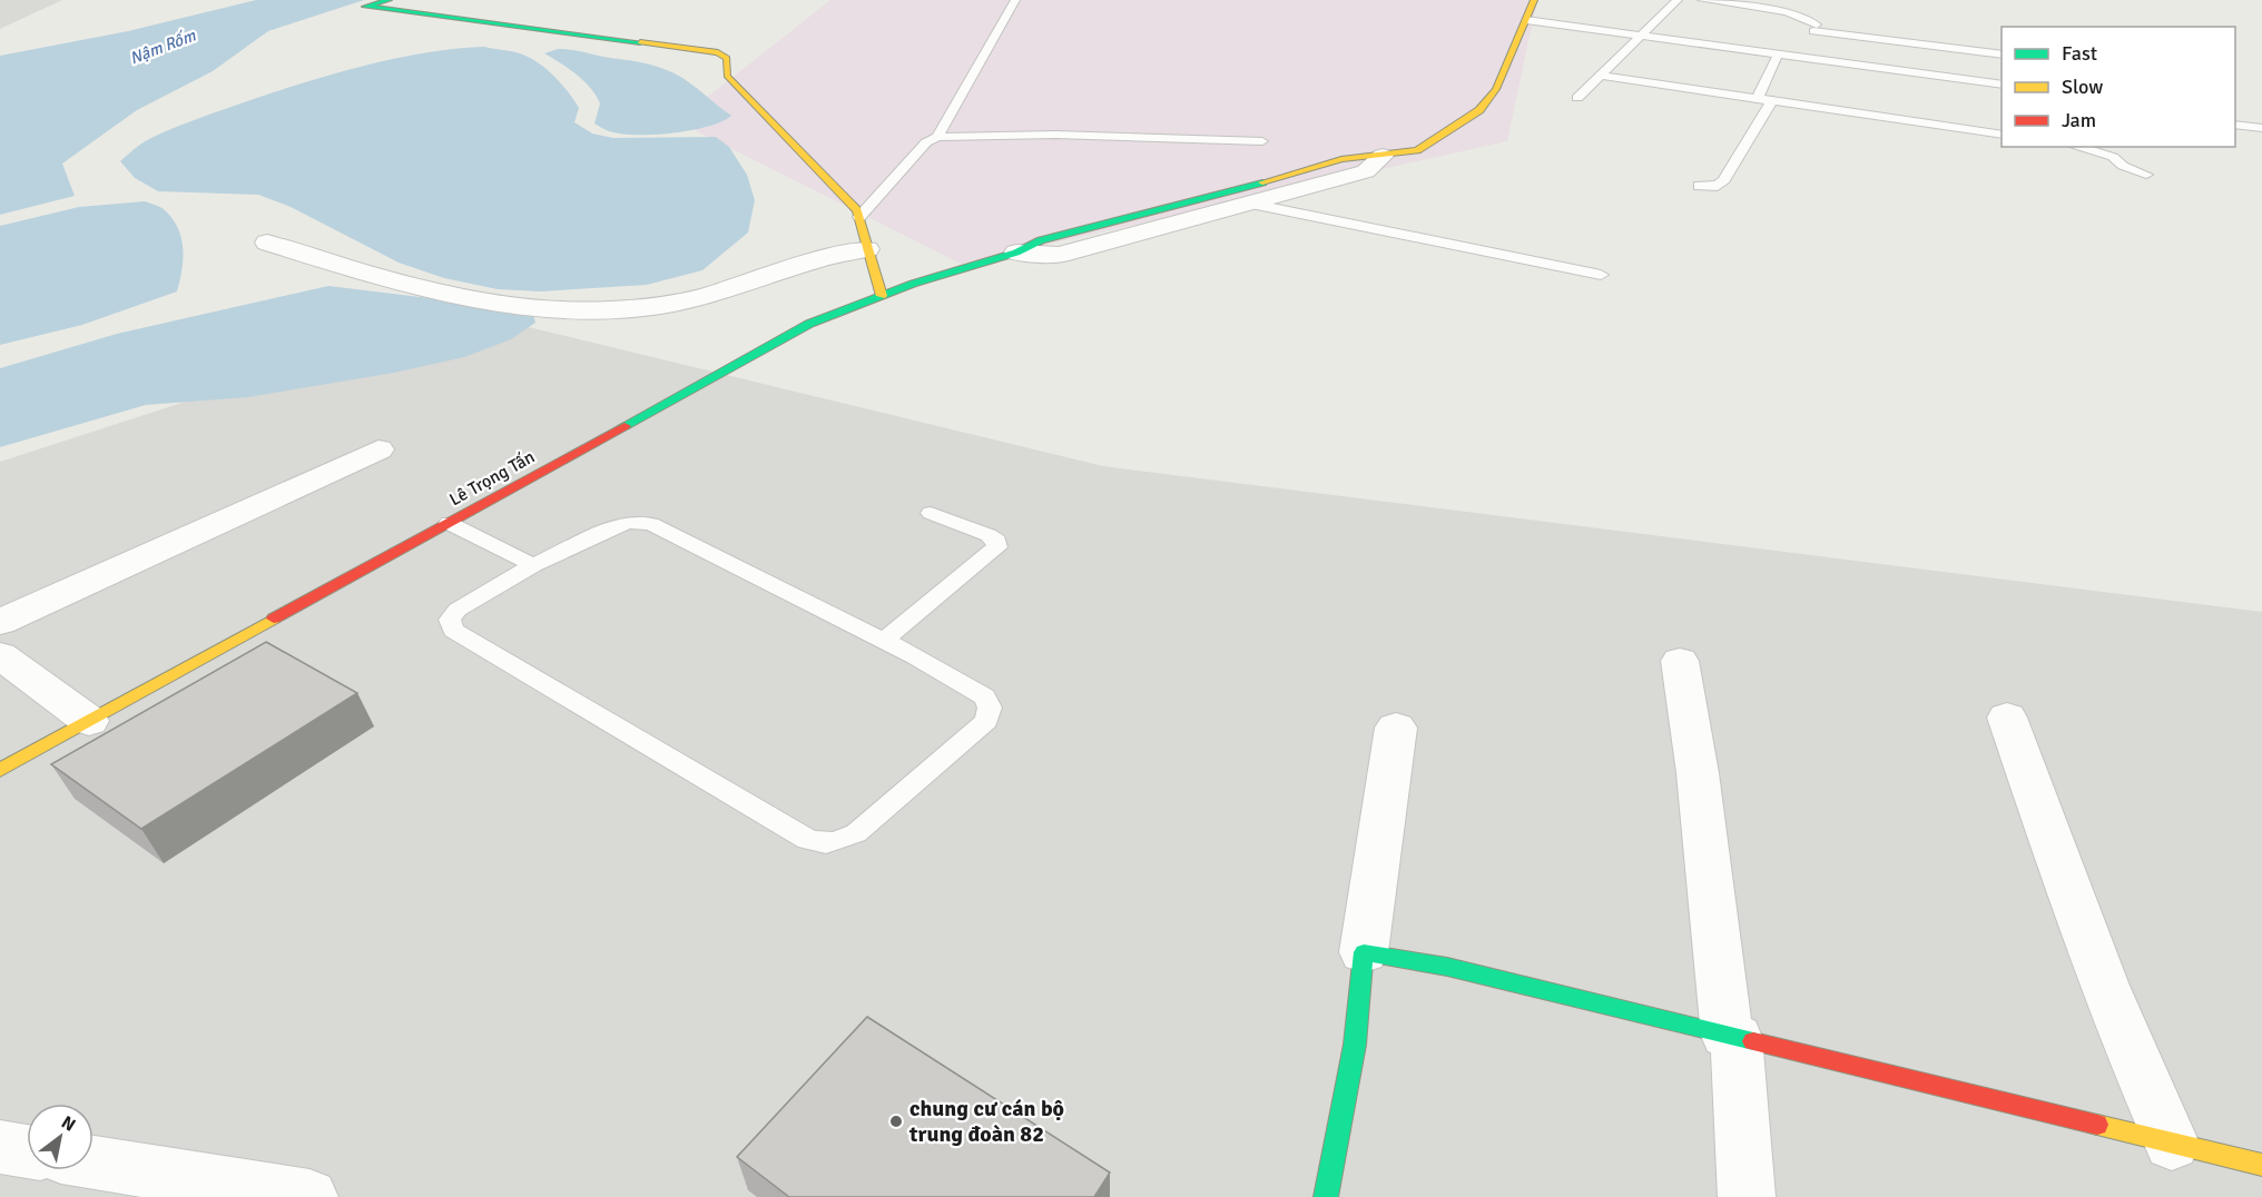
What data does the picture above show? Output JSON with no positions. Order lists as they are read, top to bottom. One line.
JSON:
{"streets":{"street":["Lê Trọng Tấn"]},"water":["Nậm Rốm"],"places":["chung cư cán bộ trung đoàn 82"],"legend":["Fast","Slow","Jam"],"north":"top right"}
